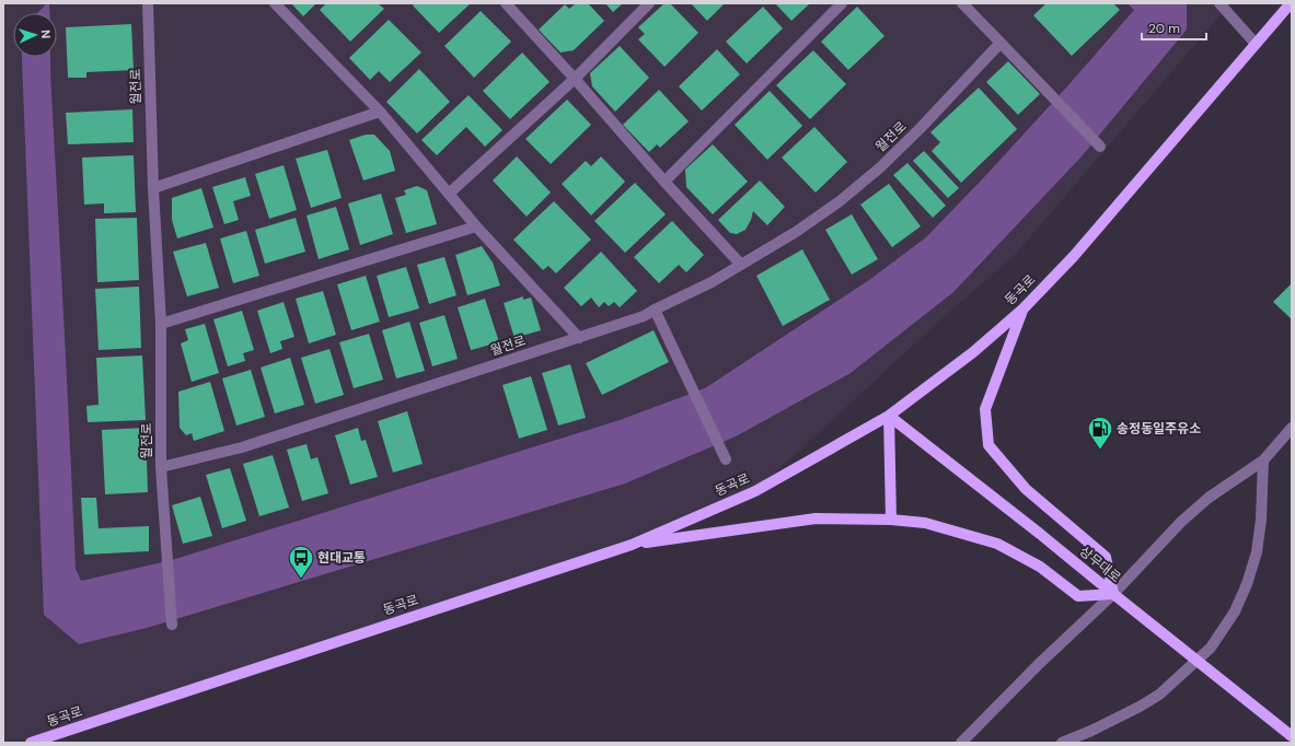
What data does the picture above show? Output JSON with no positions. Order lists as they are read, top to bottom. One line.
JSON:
{"streets":{"main road":["동곡로","상무대로"],"street":["월전로"]},"crossings":[["동곡로","상무대로"]],"places":{"fuel station":["송정동일주유소"],"bus stop":["현대교통"]},"scale_bar":"20 m","north":"right"}
